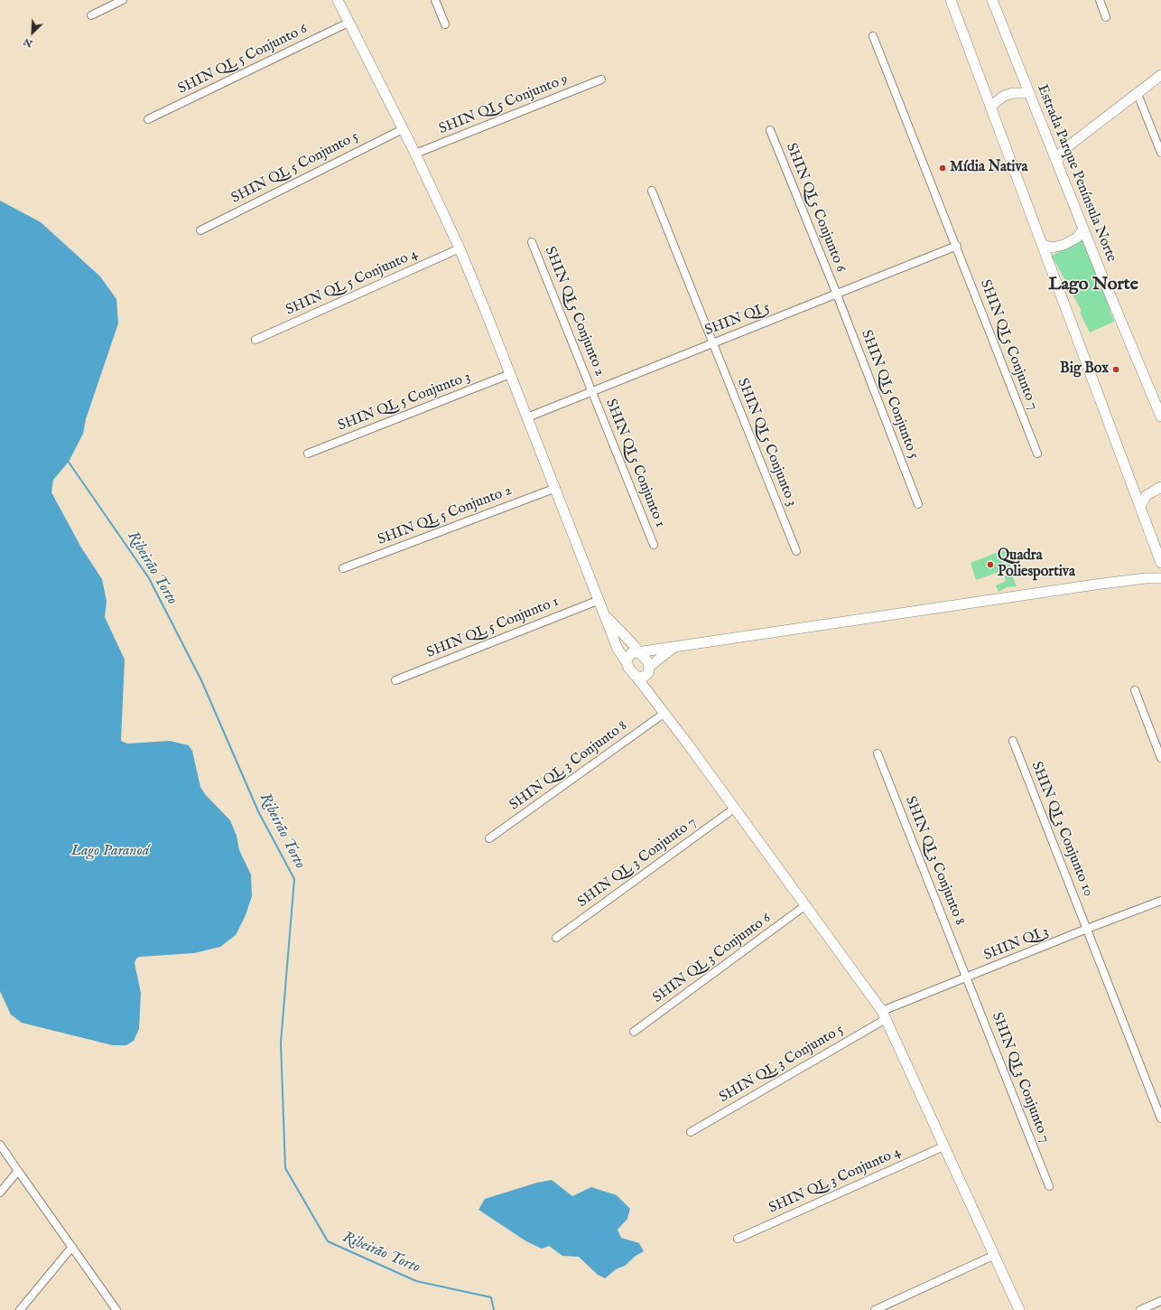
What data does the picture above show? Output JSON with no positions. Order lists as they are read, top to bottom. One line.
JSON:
{"streets":{"street":["SHIN QL 5 Conjunto 6","SHIN QI 5 Conjunto 9","SHIN QL 5 Conjunto 5","Estrada Parque Península Norte","SHIN QI 5 Conjunto 6","SHIN QL 5 Conjunto 4","SHIN QI 5 Conjunto 2","SHIN QI 5","SHIN QI 5 Conjunto 7","SHIN QI 5 Conjunto 5","SHIN QL 5 Conjunto 3","SHIN QI 5 Conjunto 3","SHIN QI 5 Conjunto 1","SHIN QL 5 Conjunto 2","SHIN QL 5 Conjunto 1","SHIN QL 3 Conjunto 8","SHIN QI 3 Conjunto 10","SHIN QI 3 Conjunto 8","SHIN QL 3 Conjunto 7","SHIN QI 3","SHIN QL 3 Conjunto 6","SHIN QL 3 Conjunto 5","SHIN QI 3 Conjunto 7","SHIN QL 3 Conjunto 4"]},"crossings":[["SHIN QI 5 Conjunto 6","SHIN QI 5"],["SHIN QI 5 Conjunto 6","SHIN QI 5 Conjunto 5"],["SHIN QI 5 Conjunto 2","SHIN QI 5"],["SHIN QI 5 Conjunto 2","SHIN QI 5 Conjunto 1"],["SHIN QI 5","SHIN QI 5 Conjunto 7"],["SHIN QI 5","SHIN QI 5 Conjunto 5"],["SHIN QI 5","SHIN QI 5 Conjunto 3"],["SHIN QI 5","SHIN QI 5 Conjunto 1"],["SHIN QI 3 Conjunto 10","SHIN QI 3"],["SHIN QI 3 Conjunto 8","SHIN QI 3"],["SHIN QI 3 Conjunto 8","SHIN QI 3 Conjunto 7"],["SHIN QI 3","SHIN QL 3 Conjunto 5"],["SHIN QI 3","SHIN QI 3 Conjunto 7"]],"districts":["Lago Norte"],"water":["Ribeirão Torto","Lago Paranoá"],"places":["Mídia Nativa","Big Box","Quadra Poliesportiva"],"north":"bottom left"}
